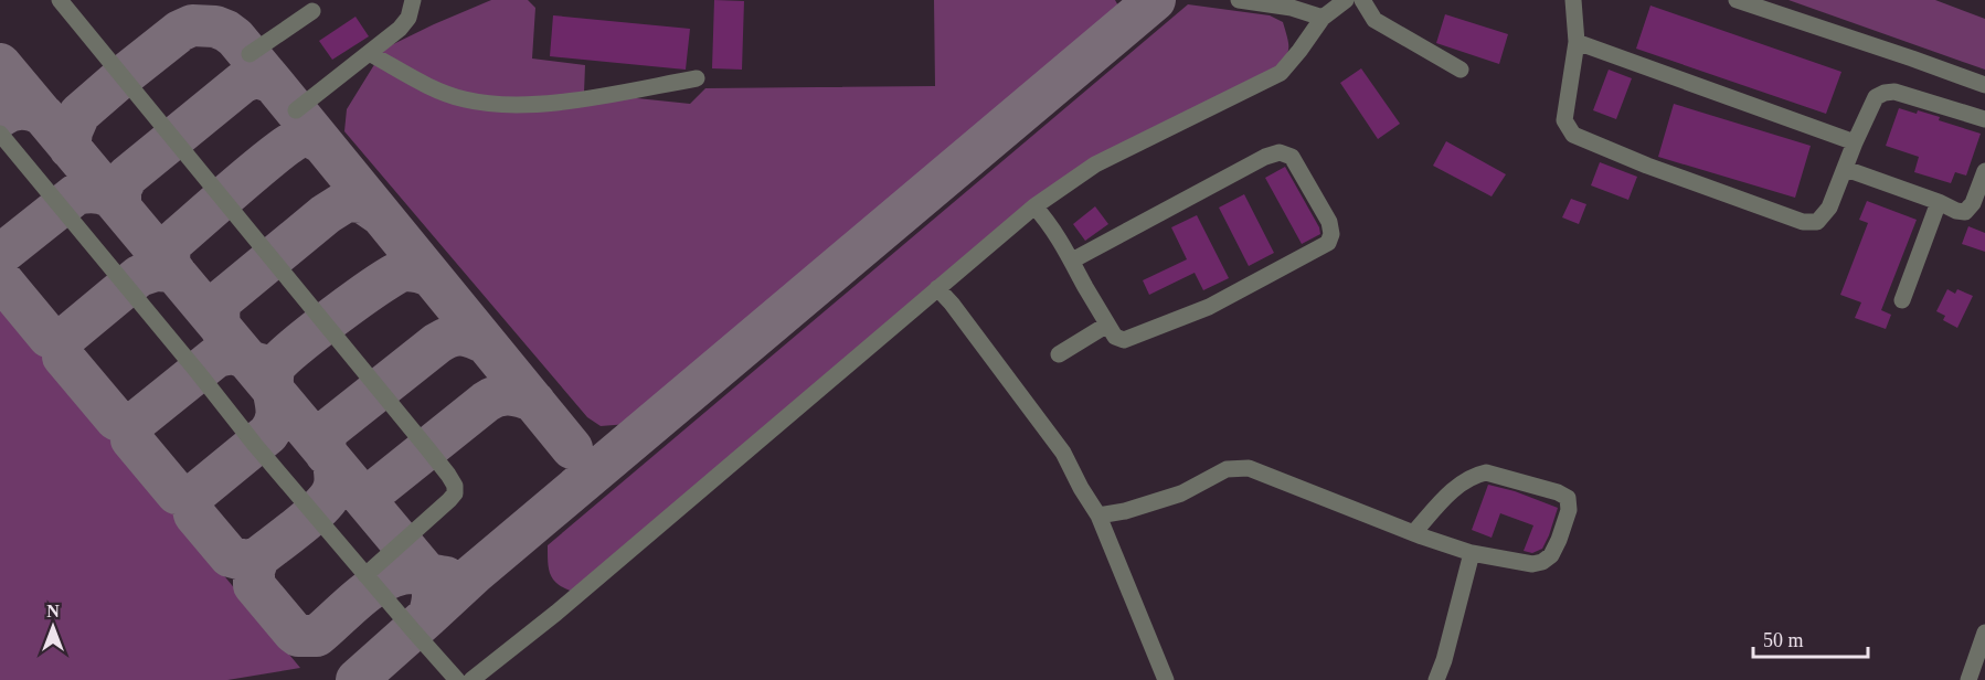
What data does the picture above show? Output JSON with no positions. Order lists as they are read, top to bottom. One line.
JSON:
{"scale_bar":"50 m","north":"top"}
